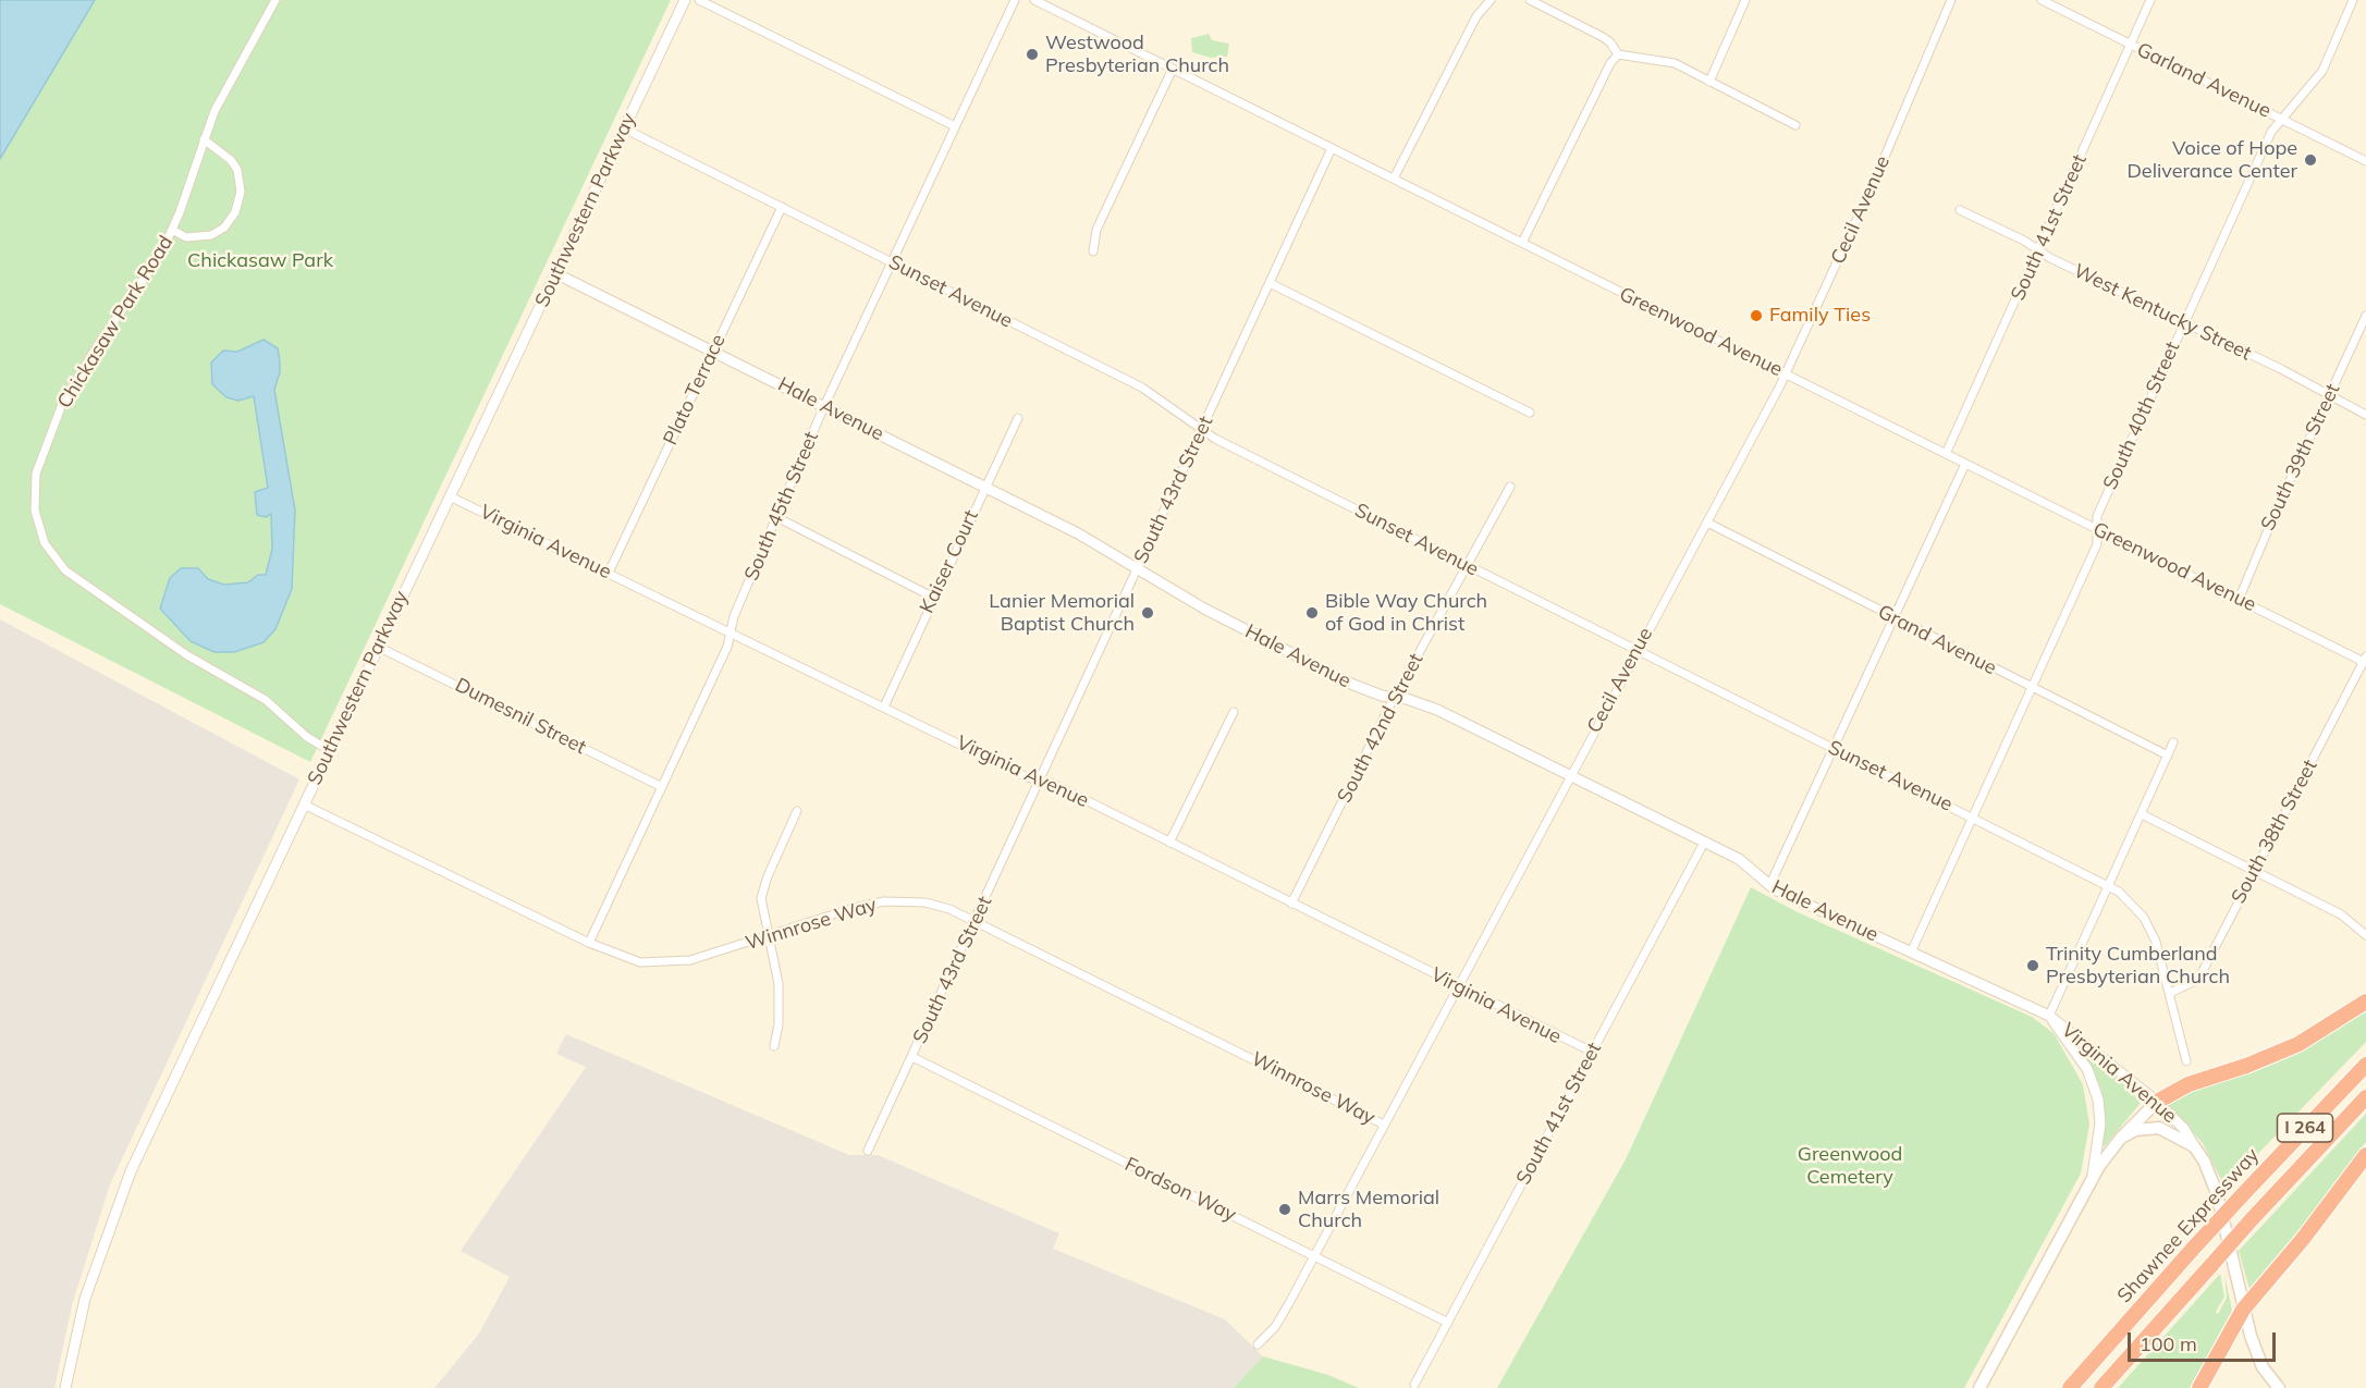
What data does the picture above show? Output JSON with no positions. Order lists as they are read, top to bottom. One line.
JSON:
{"streets":{"highway":["I 264","Shawnee Expressway"],"main road":["Virginia Avenue"],"street":["Garland Avenue","Southwestern Parkway","Cecil Avenue","South 41st Street","Sunset Avenue","West Kentucky Street","Chickasaw Park Road","Greenwood Avenue","Plato Terrace","Hale Avenue","South 40th Street","South 39th Street","South 43rd Street","South 45th Street","Kaiser Court","Grand Avenue","Dumesnil Street","South 42nd Street","South 38th Street","Winnrose Way","Fordson Way"]},"crossings":[["Garland Avenue","South 41st Street"],["Garland Avenue","South 40th Street"],["Southwestern Parkway","Sunset Avenue"],["Southwestern Parkway","Chickasaw Park Road"],["Southwestern Parkway","Hale Avenue"],["Southwestern Parkway","Virginia Avenue"],["Southwestern Parkway","Dumesnil Street"],["Southwestern Parkway","Winnrose Way"],["Cecil Avenue","Sunset Avenue"],["Cecil Avenue","Greenwood Avenue"],["Cecil Avenue","Hale Avenue"],["Cecil Avenue","Virginia Avenue"],["Cecil Avenue","Grand Avenue"],["Cecil Avenue","Winnrose Way"],["Cecil Avenue","Fordson Way"],["South 41st Street","West Kentucky Street"],["South 41st Street","Greenwood Avenue"],["South 41st Street","Hale Avenue"],["South 41st Street","Virginia Avenue"],["South 41st Street","Fordson Way"],["Sunset Avenue","Plato Terrace"],["Sunset Avenue","South 40th Street"],["Sunset Avenue","South 43rd Street"],["Sunset Avenue","South 45th Street"],["Sunset Avenue","South 42nd Street"],["Sunset Avenue","South 38th Street"],["West Kentucky Street","South 40th Street"],["West Kentucky Street","South 39th Street"],["Greenwood Avenue","South 40th Street"],["Greenwood Avenue","South 39th Street"],["Greenwood Avenue","South 43rd Street"],["Greenwood Avenue","South 38th Street"],["Plato Terrace","Hale Avenue"],["Plato Terrace","Virginia Avenue"],["Hale Avenue","South 40th Street"],["Hale Avenue","South 43rd Street"],["Hale Avenue","South 45th Street"],["Hale Avenue","Virginia Avenue"],["Hale Avenue","Kaiser Court"],["Hale Avenue","South 42nd Street"],["South 40th Street","Grand Avenue"],["South 43rd Street","Virginia Avenue"],["South 43rd Street","Winnrose Way"],["South 43rd Street","Fordson Way"],["South 45th Street","Virginia Avenue"],["South 45th Street","Dumesnil Street"],["South 45th Street","Winnrose Way"],["Virginia Avenue","Kaiser Court"],["Virginia Avenue","South 42nd Street"]],"parks":["Chickasaw Park","Greenwood Cemetery"],"places":["Westwood Presbyterian Church","Voice of Hope Deliverance Center","Family Ties","Lanier Memorial Baptist Church","Bible Way Church of God in Christ","Trinity Cumberland Presbyterian Church","Marrs Memorial Church"],"scale_bar":"100 m"}
